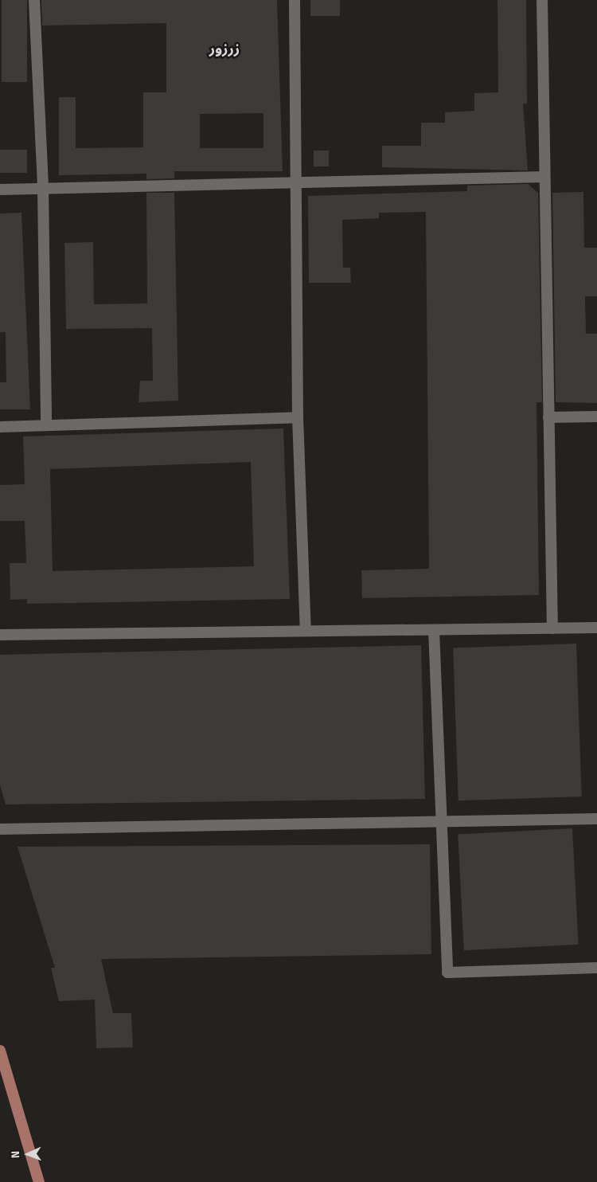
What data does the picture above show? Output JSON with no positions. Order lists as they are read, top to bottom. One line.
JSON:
{"districts":["زرزور"],"north":"left"}
